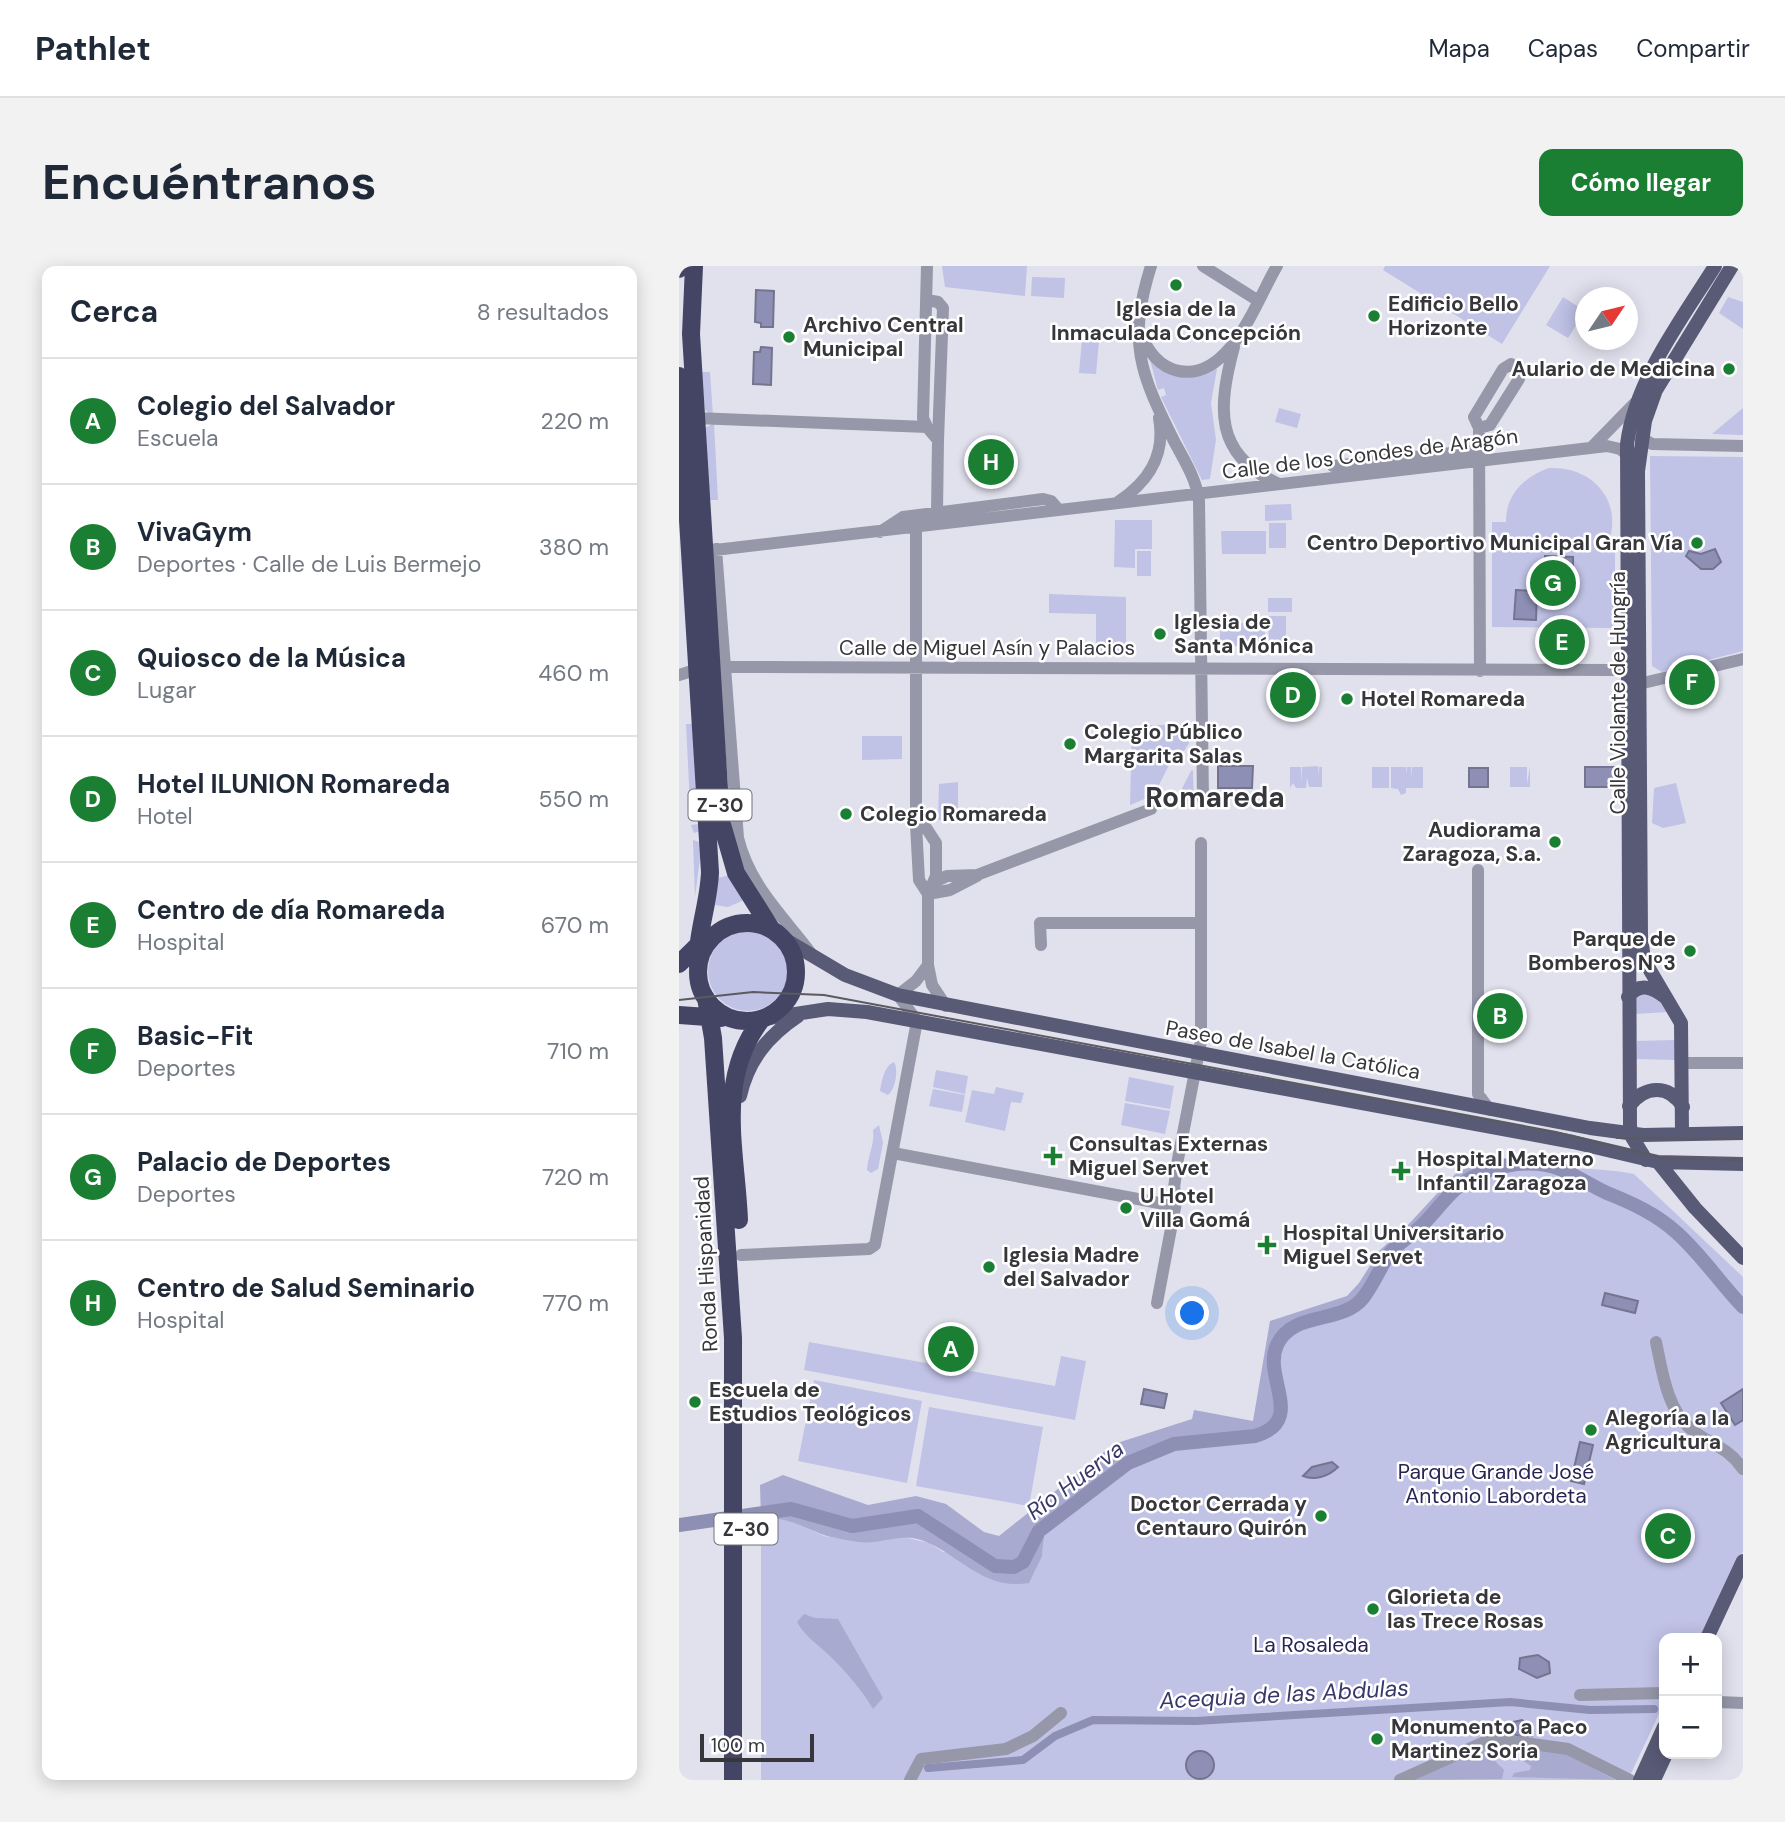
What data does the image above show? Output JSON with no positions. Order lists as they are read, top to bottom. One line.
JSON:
{"streets":{"highway":["Z-30","Ronda Hispanidad"],"main road":["Calle Violante de Hungría","Paseo de Isabel la Católica"],"street":["Calle de los Condes de Aragón","Calle de Miguel Asín y Palacios"]},"crossings":[["Calle de los Condes de Aragón","Calle Violante de Hungría"],["Calle de los Condes de Aragón","Z-30"],["Calle de Miguel Asín y Palacios","Calle Violante de Hungría"],["Calle de Miguel Asín y Palacios","Z-30"],["Calle Violante de Hungría","Paseo de Isabel la Católica"],["Z-30","Paseo de Isabel la Católica"],["Z-30","Ronda Hispanidad"],["Paseo de Isabel la Católica","Ronda Hispanidad"]],"districts":["Romareda"],"water":["Río Huerva","Acequia de las Abdulas"],"parks":["Parque Grande José Antonio Labordeta","La Rosaleda"],"places":{"other":["Iglesia de la Inmaculada Concepción","Edificio Bello Horizonte","Archivo Central Municipal","Aulario de Medicina","Centro Deportivo Municipal Gran Vía","Iglesia de Santa Mónica","Hotel Romareda","Colegio Público Margarita Salas","Colegio Romareda","Audiorama Zaragoza, S.a.","Parque de Bomberos Nº3","U Hotel Villa Gomá","Iglesia Madre del Salvador","Escuela de Estudios Teológicos","Alegoría a la Agricultura","Doctor Cerrada y Centauro Quirón","Glorieta de las Trece Rosas","Monumento a Paco Martinez Soria"],"health":["Consultas Externas Miguel Servet","Hospital Materno Infantil Zaragoza","Hospital Universitario Miguel Servet"]},"scale_bar":"100 m","north":"top right","page":{"header":"Pathlet","nav":["Mapa","Capas","Compartir"],"buttons":"Cómo llegar","title":"Encuéntranos","heading":["Cerca","8 resultados"],"list":[{"mark":"A","name":"Colegio del Salvador","note":"Escuela","value":"220 m"},{"mark":"B","name":"VivaGym","note":"Deportes · Calle de Luis Bermejo","value":"380 m"},{"mark":"C","name":"Quiosco de la Música","note":"Lugar","value":"460 m"},{"mark":"D","name":"Hotel ILUNION Romareda","note":"Hotel","value":"550 m"},{"mark":"E","name":"Centro de día Romareda","note":"Hospital","value":"670 m"},{"mark":"F","name":"Basic-Fit","note":"Deportes","value":"710 m"},{"mark":"G","name":"Palacio de Deportes","note":"Deportes","value":"720 m"},{"mark":"H","name":"Centro de Salud Seminario","note":"Hospital","value":"770 m"}],"pins":["H","G","E","F","D","B","A","C"],"map_buttons":["+","−"],"scale":"100 m"}}
